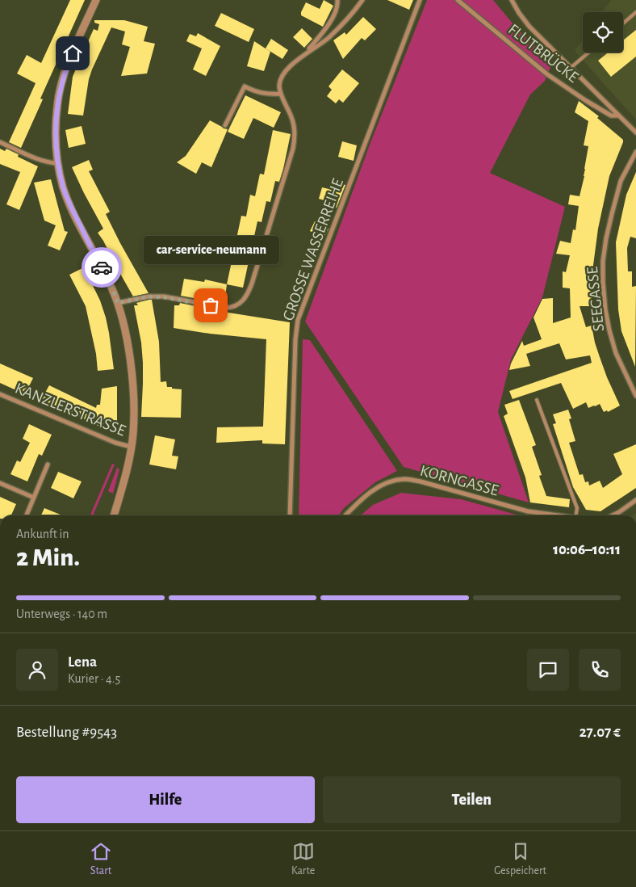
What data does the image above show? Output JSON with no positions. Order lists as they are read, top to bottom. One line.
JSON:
{"streets":{"street":["FLUTBRÜCKE","GROSSE WASSERREIHE","SEEGASSE","KANZLERSTRASSE","KORNGASSE"]},"places":["car-service-neumann"],"page":{"bubble":"car-service-neumann","heading":["2 Min.","Ankunft in","10:06–10:11"],"panel":["Lena","Kurier · 4.5","Bestellung #9543","27.07 €"],"bar":"Unterwegs · 140 m","buttons":["Hilfe","Teilen"],"tabs":["Start","Karte","Gespeichert"]}}
